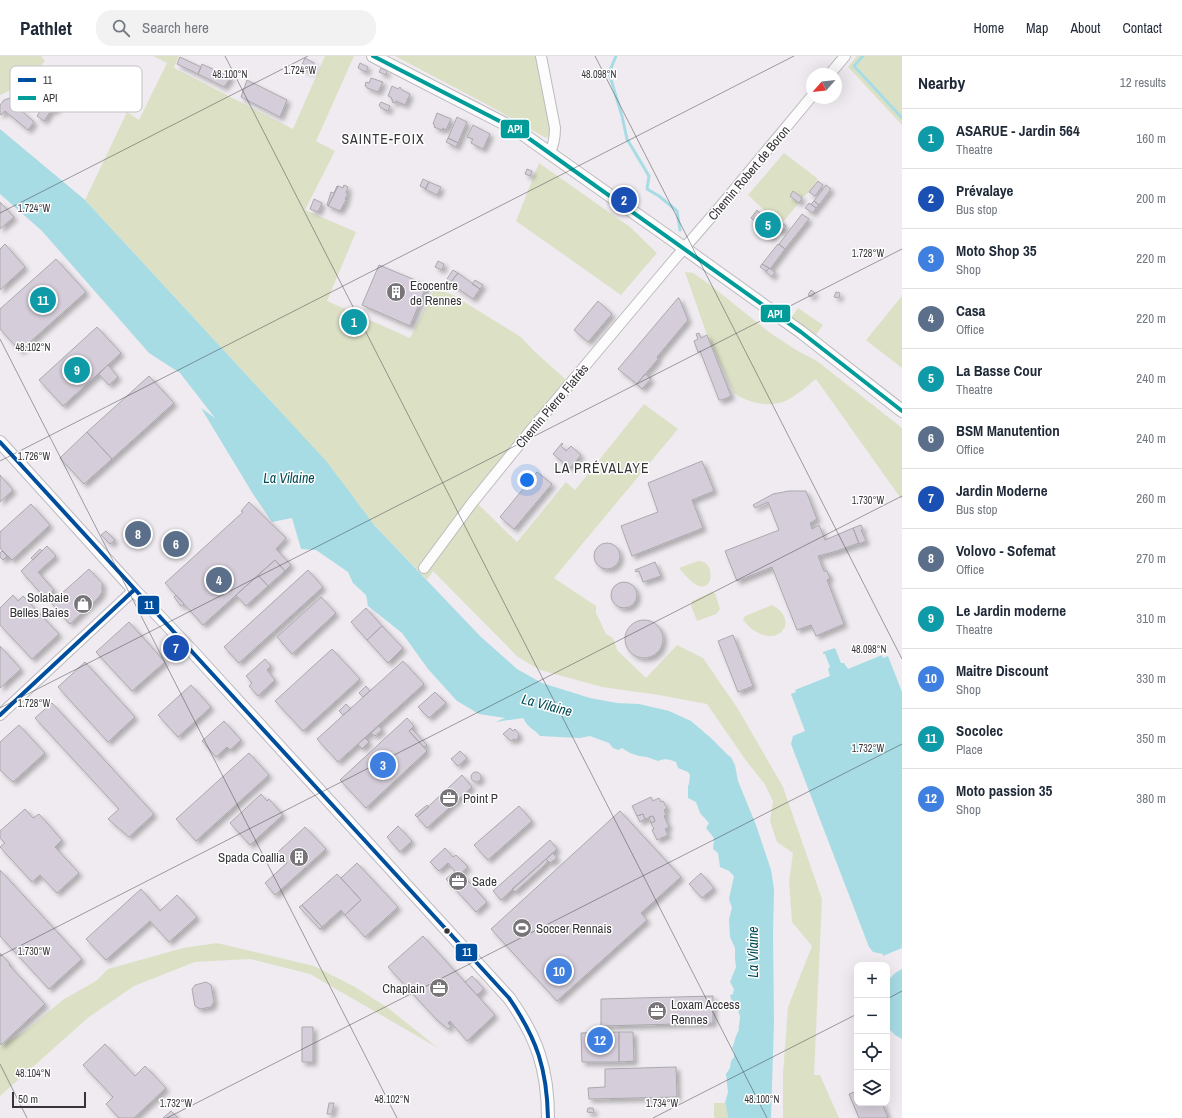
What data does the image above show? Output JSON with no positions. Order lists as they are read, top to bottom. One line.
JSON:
{"streets":{"street":["Chemin Robert de Boron","Chemin Pierre Flatrès"]},"crossings":[["Chemin Robert de Boron","Chemin Pierre Flatrès"]],"districts":["SAINTE-FOIX","LA PRÉVALAYE"],"water":["La Vilaine"],"places":{"building":["Ecocentre de Rennes","Spada Coallia"],"shop":["Solabaie Belles Baies"],"office":["Point P","Sade","Chaplain","Loxam Access Rennes"],"sports":["Soccer Rennais"]},"lines":["transit line API","transit line 11"],"legend":["11","API"],"scale_bar":"50 m","north":"bottom left","page":{"header":"Pathlet","search":"Search here","nav":["Home","Map","About","Contact"],"heading":["Nearby","12 results"],"list":[{"mark":"1","name":"ASARUE - Jardin 564","note":"Theatre","value":"160 m"},{"mark":"2","name":"Prévalaye","note":"Bus stop","value":"200 m"},{"mark":"3","name":"Moto Shop 35","note":"Shop","value":"220 m"},{"mark":"4","name":"Casa","note":"Office","value":"220 m"},{"mark":"5","name":"La Basse Cour","note":"Theatre","value":"240 m"},{"mark":"6","name":"BSM Manutention","note":"Office","value":"240 m"},{"mark":"7","name":"Jardin Moderne","note":"Bus stop","value":"260 m"},{"mark":"8","name":"Volovo - Sofemat","note":"Office","value":"270 m"},{"mark":"9","name":"Le Jardin moderne","note":"Theatre","value":"310 m"},{"mark":"10","name":"Maitre Discount","note":"Shop","value":"330 m"},{"mark":"11","name":"Socolec","note":"Place","value":"350 m"},{"mark":"12","name":"Moto passion 35","note":"Shop","value":"380 m"}],"pins":["2","5","11","1","9","8","6","4","7","3","10","12"],"map_buttons":["+","−"],"scale":"50 m"},"coordinates":["1.724°W","48.100°N","48.098°N","1.728°W","48.102°N","1.726°W","1.730°W","1.732°W","48.104°N","1.734°W"]}
